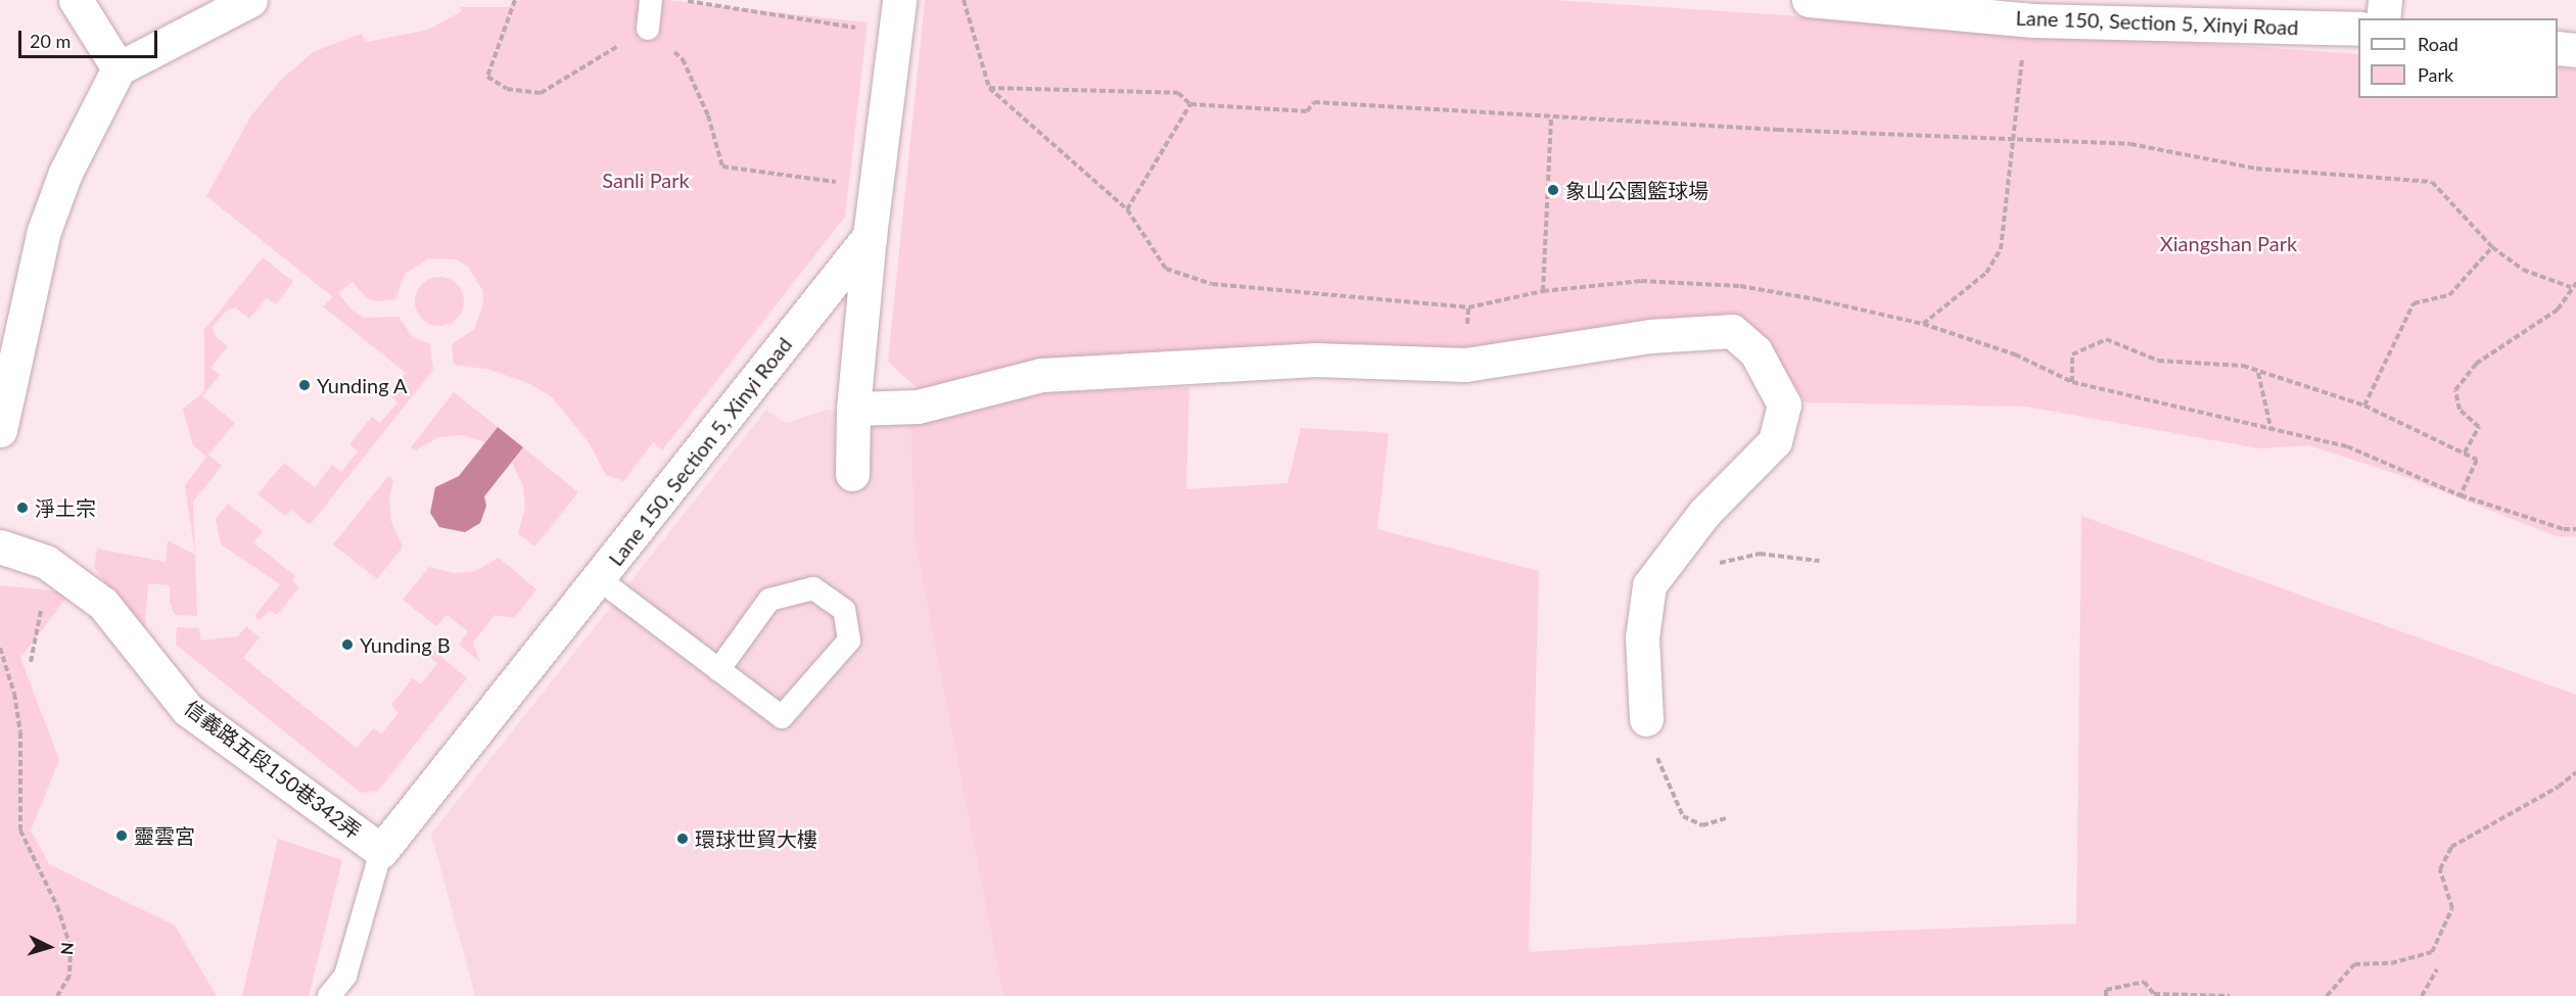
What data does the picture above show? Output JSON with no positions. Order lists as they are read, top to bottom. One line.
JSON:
{"streets":{"street":["Lane 150, Section 5, Xinyi Road","信義路五段150巷342弄"]},"crossings":[["Lane 150, Section 5, Xinyi Road","信義路五段150巷342弄"]],"parks":["Sanli Park","Xiangshan Park"],"places":["象山公園籃球場","Yunding A","淨土宗","Yunding B","靈雲宮","環球世貿大樓"],"legend":["Road","Park"],"scale_bar":"20 m","north":"right"}
